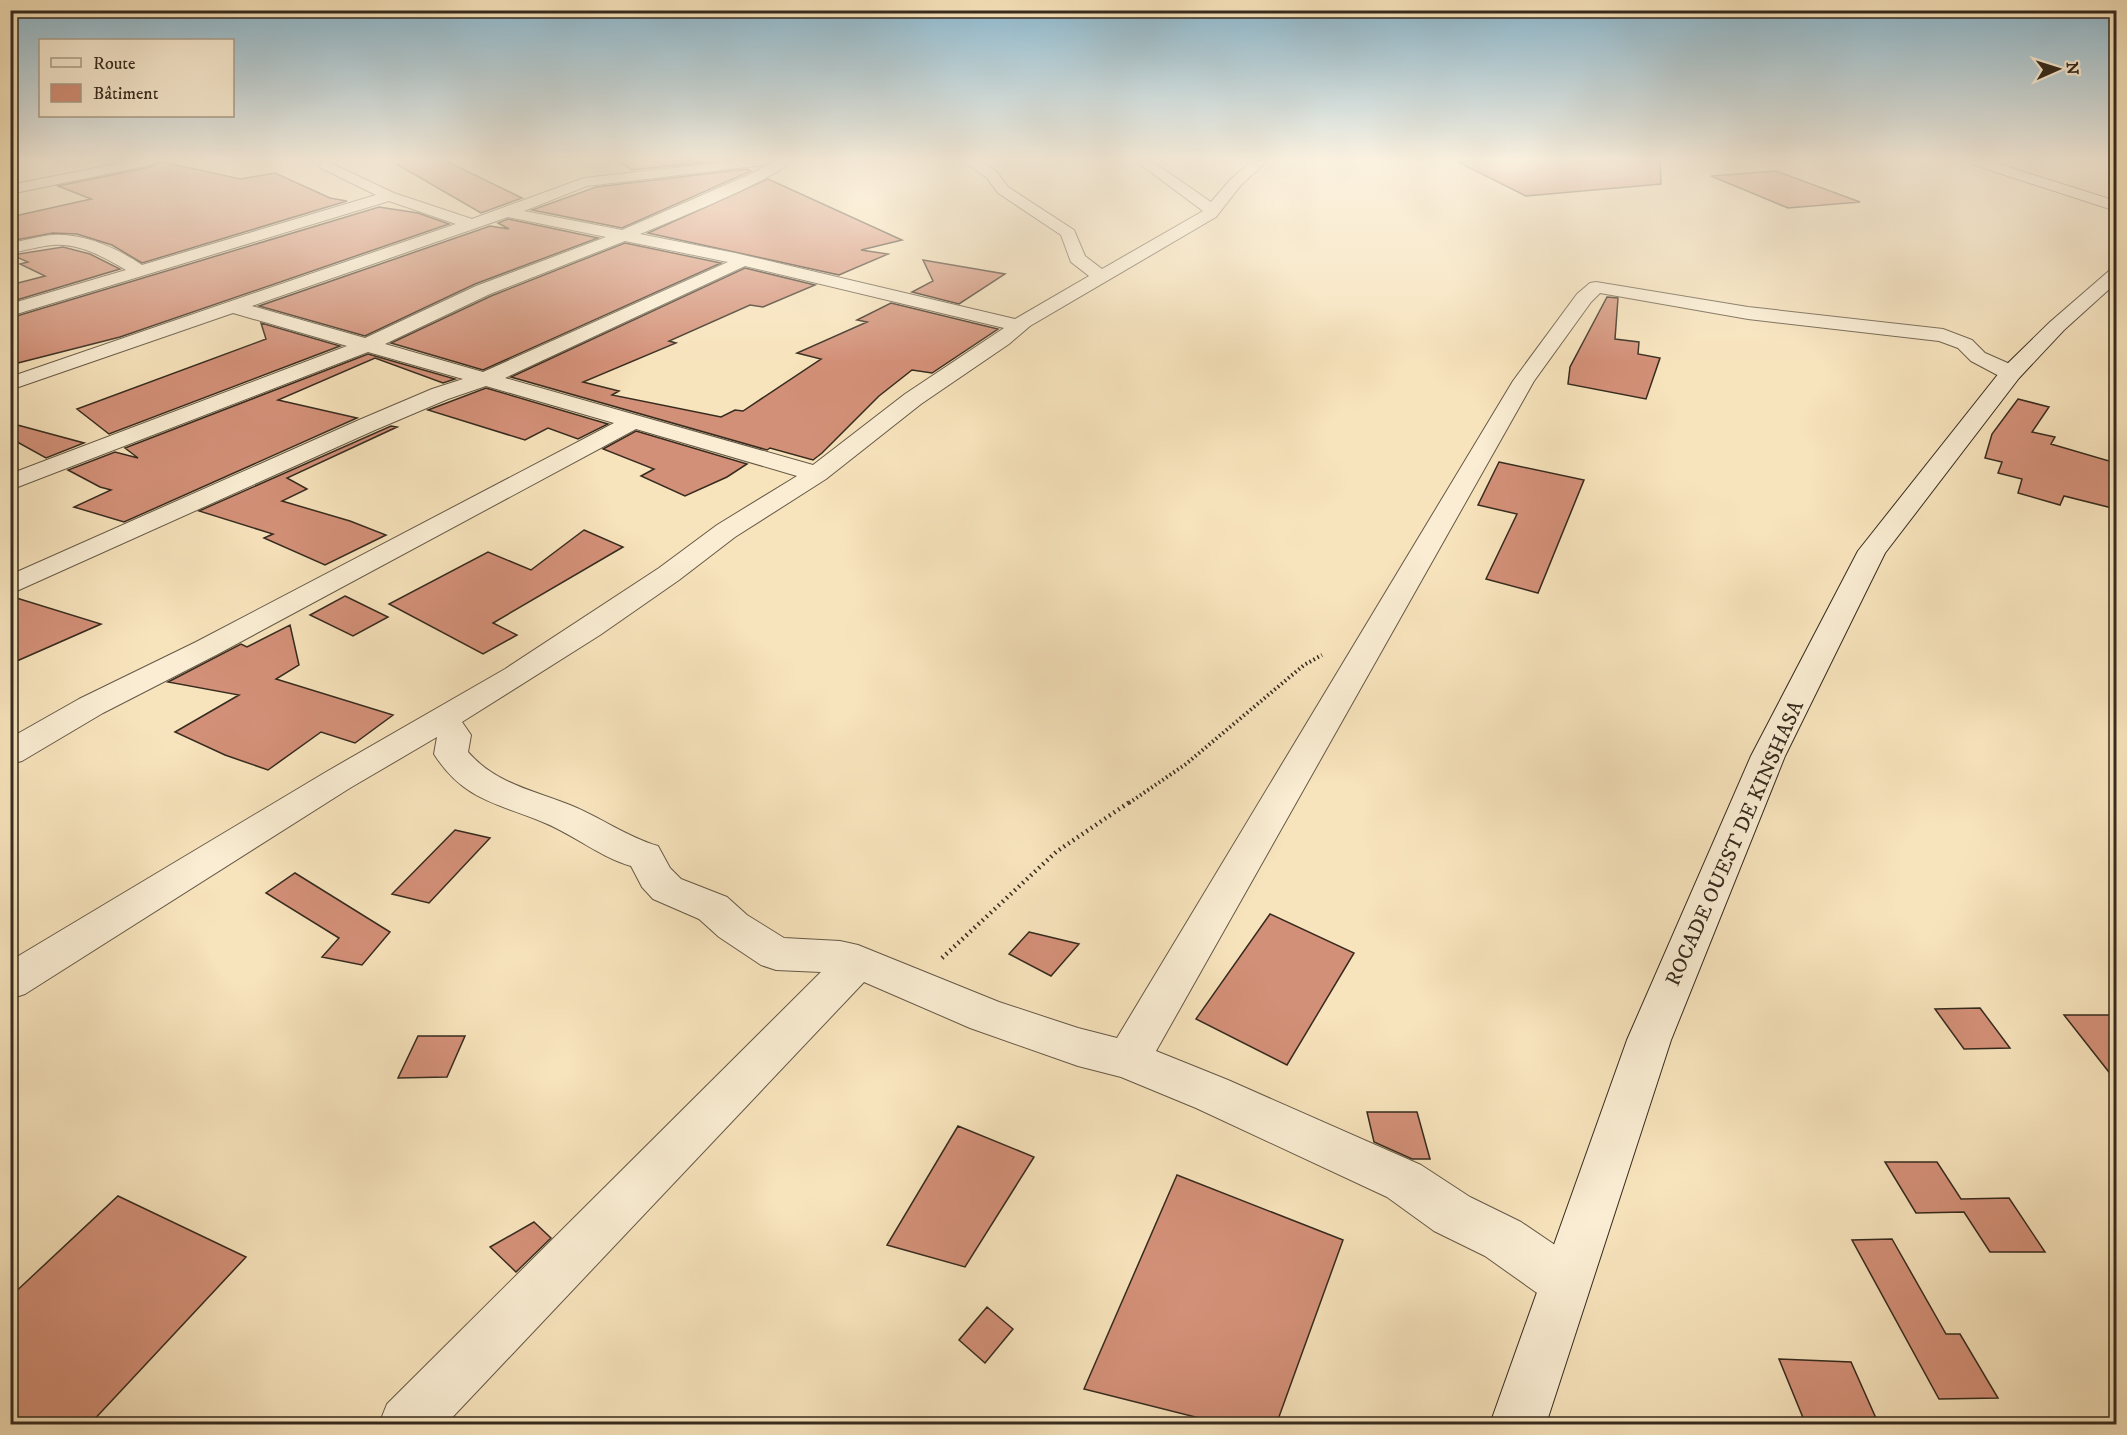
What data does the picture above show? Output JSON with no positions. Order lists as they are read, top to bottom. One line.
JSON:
{"streets":{"street":["ROCADE OUEST DE KINSHASA"]},"legend":["Route","Bâtiment"],"north":"right"}
